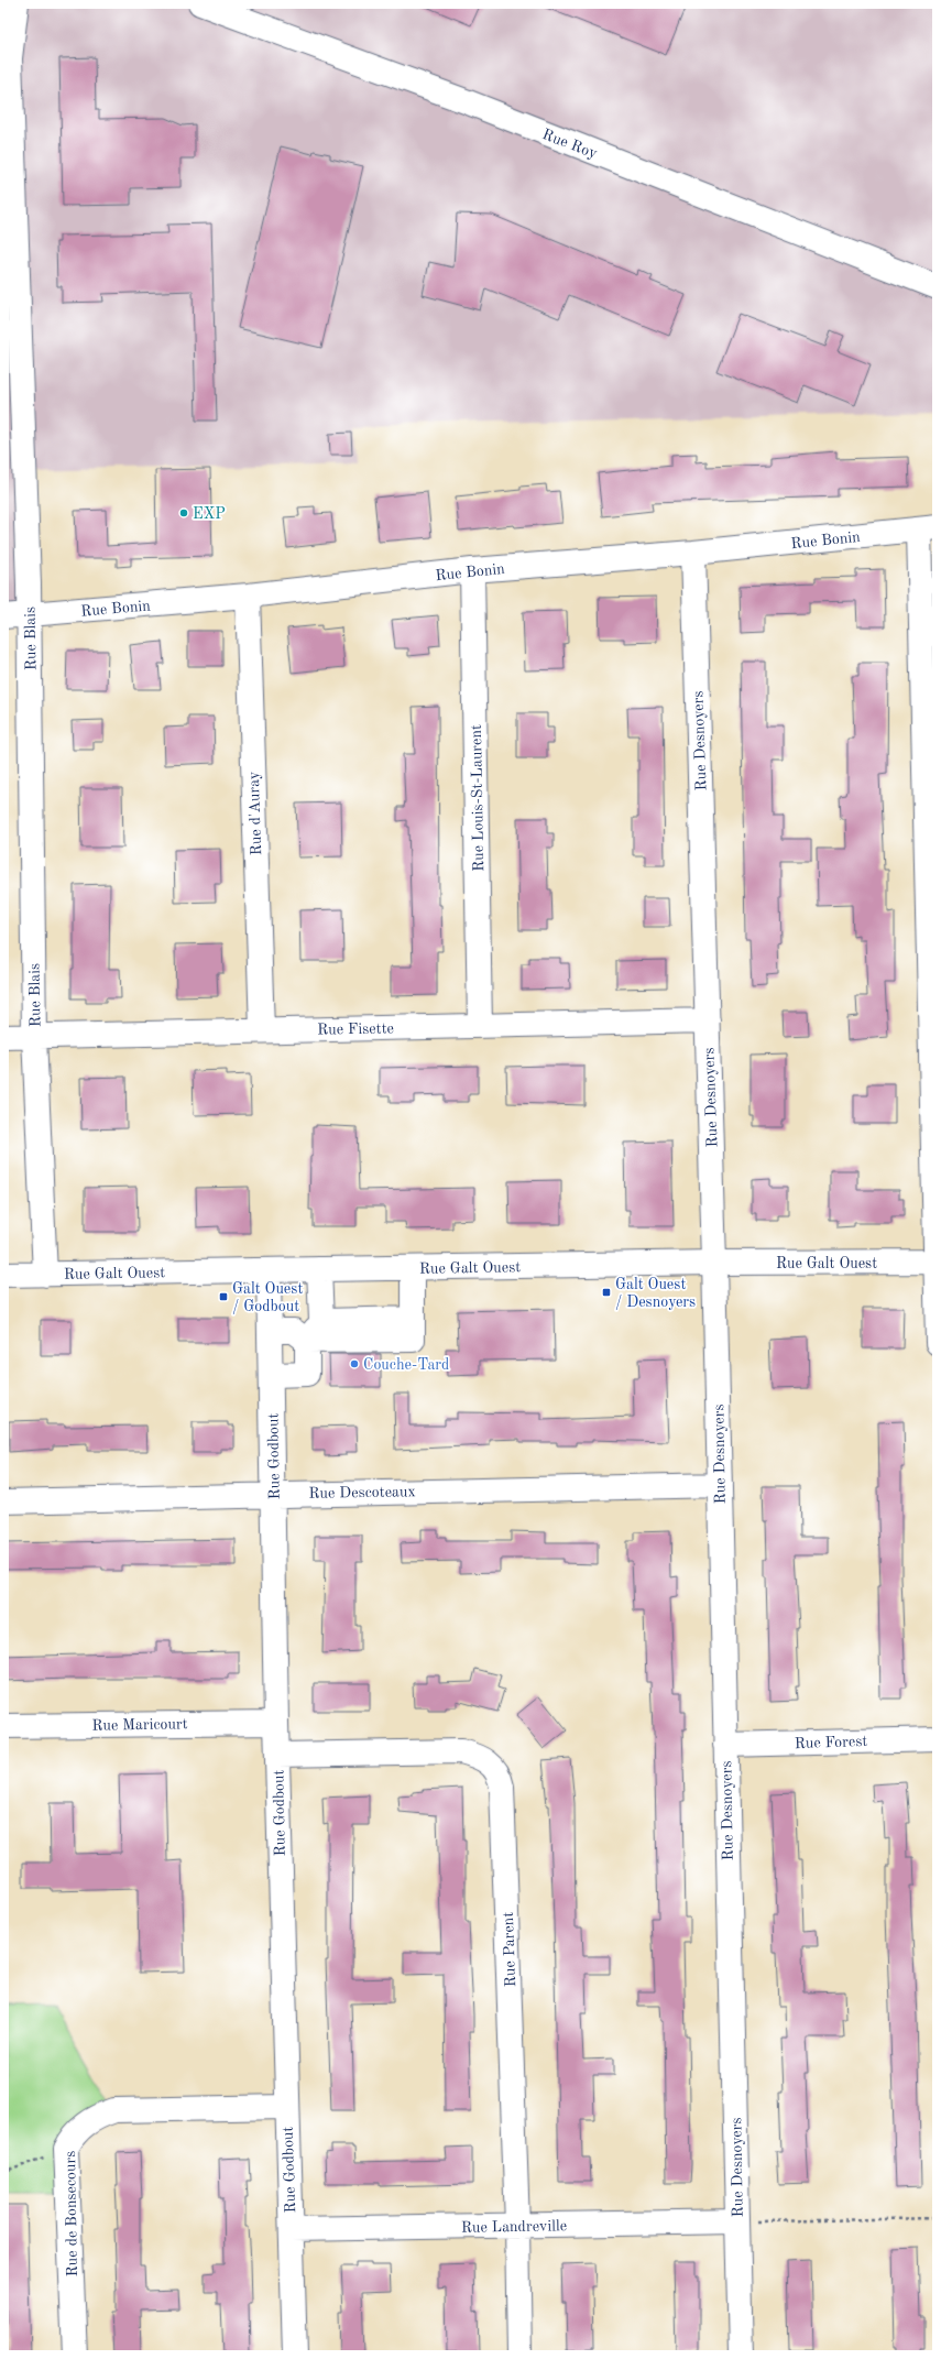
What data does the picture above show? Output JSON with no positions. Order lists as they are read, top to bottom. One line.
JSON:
{"streets":{"street":["Rue Roy","Rue Bonin","Rue Blais","Rue Desnoyers","Rue Louis-St-Laurent","Rue d'Auray","Rue Fisette","Rue Galt Ouest","Rue Godbout","Rue Descoteaux","Rue Maricourt","Rue Forest","Rue Parent","Rue de Bonsecours","Rue Landreville"]},"crossings":[["Rue Bonin","Rue Blais"],["Rue Bonin","Rue Desnoyers"],["Rue Bonin","Rue Louis-St-Laurent"],["Rue Bonin","Rue d'Auray"],["Rue Blais","Rue Fisette"],["Rue Blais","Rue Galt Ouest"],["Rue Desnoyers","Rue Fisette"],["Rue Desnoyers","Rue Galt Ouest"],["Rue Desnoyers","Rue Descoteaux"],["Rue Desnoyers","Rue Forest"],["Rue Desnoyers","Rue Landreville"],["Rue Louis-St-Laurent","Rue Fisette"],["Rue d'Auray","Rue Fisette"],["Rue Galt Ouest","Rue Godbout"],["Rue Godbout","Rue Descoteaux"],["Rue Godbout","Rue Maricourt"],["Rue Godbout","Rue Parent"],["Rue Godbout","Rue de Bonsecours"],["Rue Godbout","Rue Landreville"],["Rue Parent","Rue Landreville"]],"places":{"other":["EXP","Couche-Tard"],"transit":["Galt Ouest / Desnoyers","Galt Ouest / Godbout"]}}
